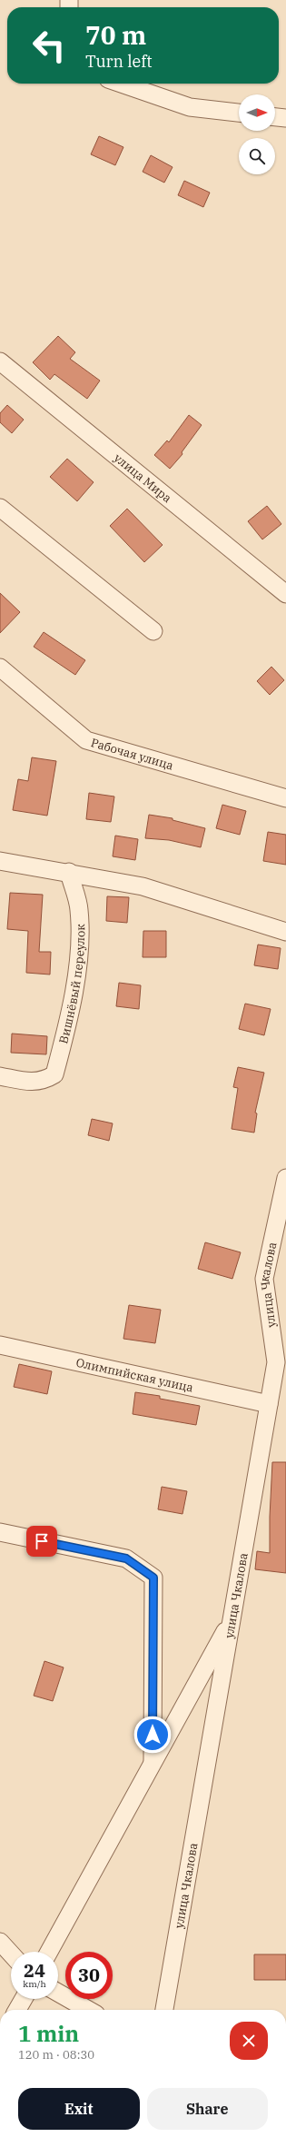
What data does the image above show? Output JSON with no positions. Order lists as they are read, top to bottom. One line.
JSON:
{"streets":{"street":["улица Мира","Рабочая улица","Вишнёвый переулок","улица Чкалова","Олимпийская улица"]},"crossings":[["улица Чкалова","Олимпийская улица"]],"north":"right","page":{"turn":["70 m","Turn left"],"speed":"24 km/h","limit":"30","heading":["1 min","120 m · 08:30"],"buttons":["Exit","Share"]}}
